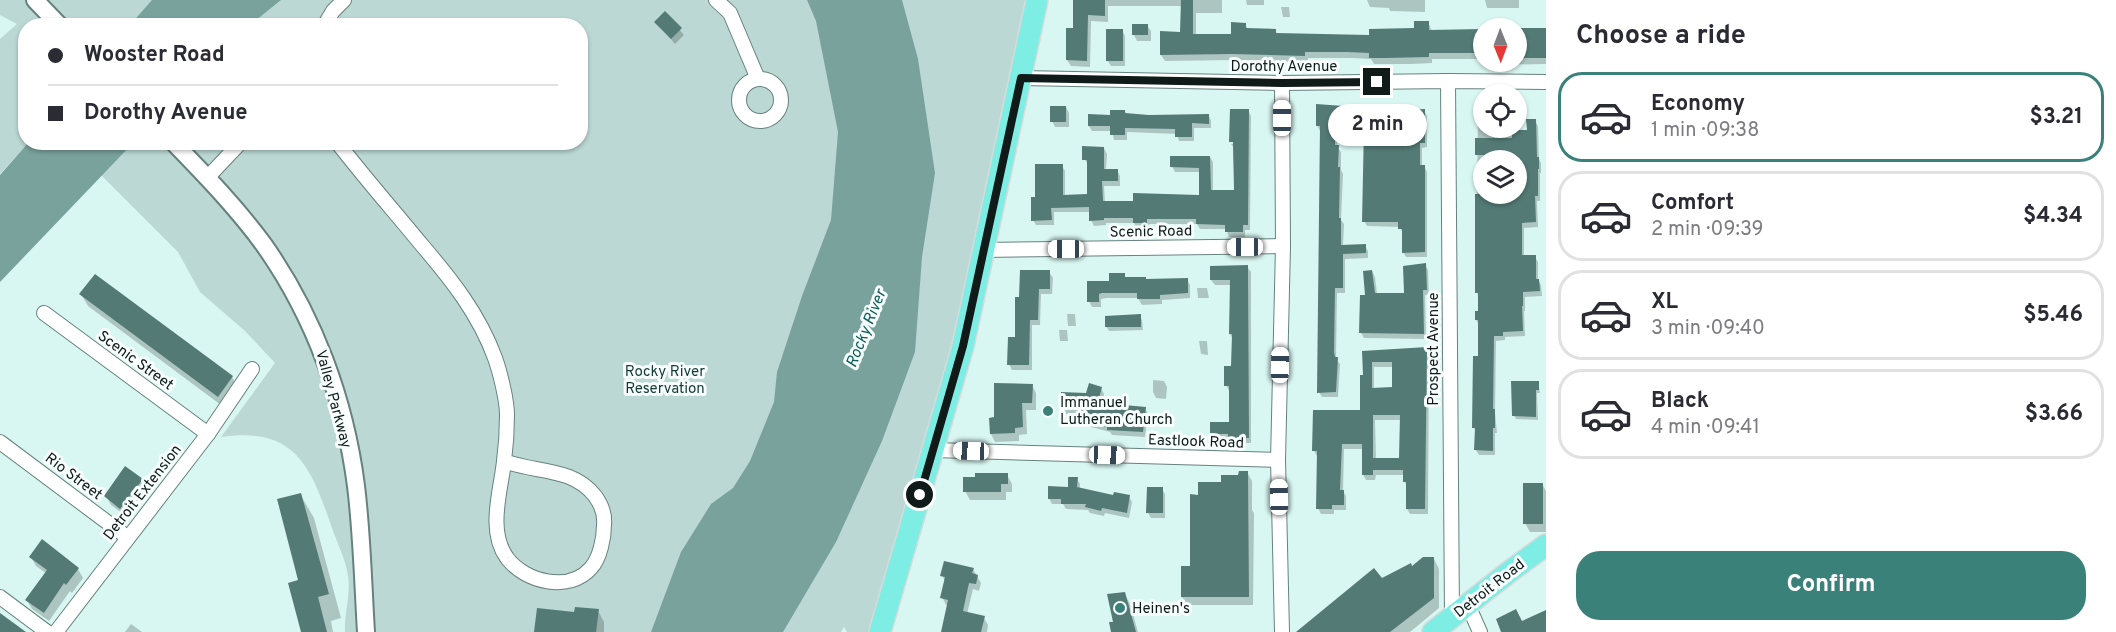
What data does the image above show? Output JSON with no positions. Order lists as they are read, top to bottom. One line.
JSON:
{"streets":{"main road":["Detroit Road"],"street":["Dorothy Avenue","Scenic Road","Prospect Avenue","Scenic Street","Valley Parkway","Eastlook Road","Rio Street","Detroit Extension"]},"crossings":[["Dorothy Avenue","Prospect Avenue"],["Prospect Avenue","Detroit Road"],["Scenic Street","Detroit Extension"],["Rio Street","Detroit Extension"]],"water":["Rocky River"],"parks":["Rocky River Reservation"],"places":["Immanuel Lutheran Church","Heinen's"],"north":"bottom","page":{"heading":"Choose a ride","banner":["Wooster Road","Dorothy Avenue"],"list":[{"name":"Economy","note":"1 min · 09:38","value":"$3.21"},{"name":"Comfort","note":"2 min · 09:39","value":"$4.34"},{"name":"XL","note":"3 min · 09:40","value":"$5.46"},{"name":"Black","note":"4 min · 09:41","value":"$3.66"}],"bubble":"2 min","buttons":"Confirm"}}
